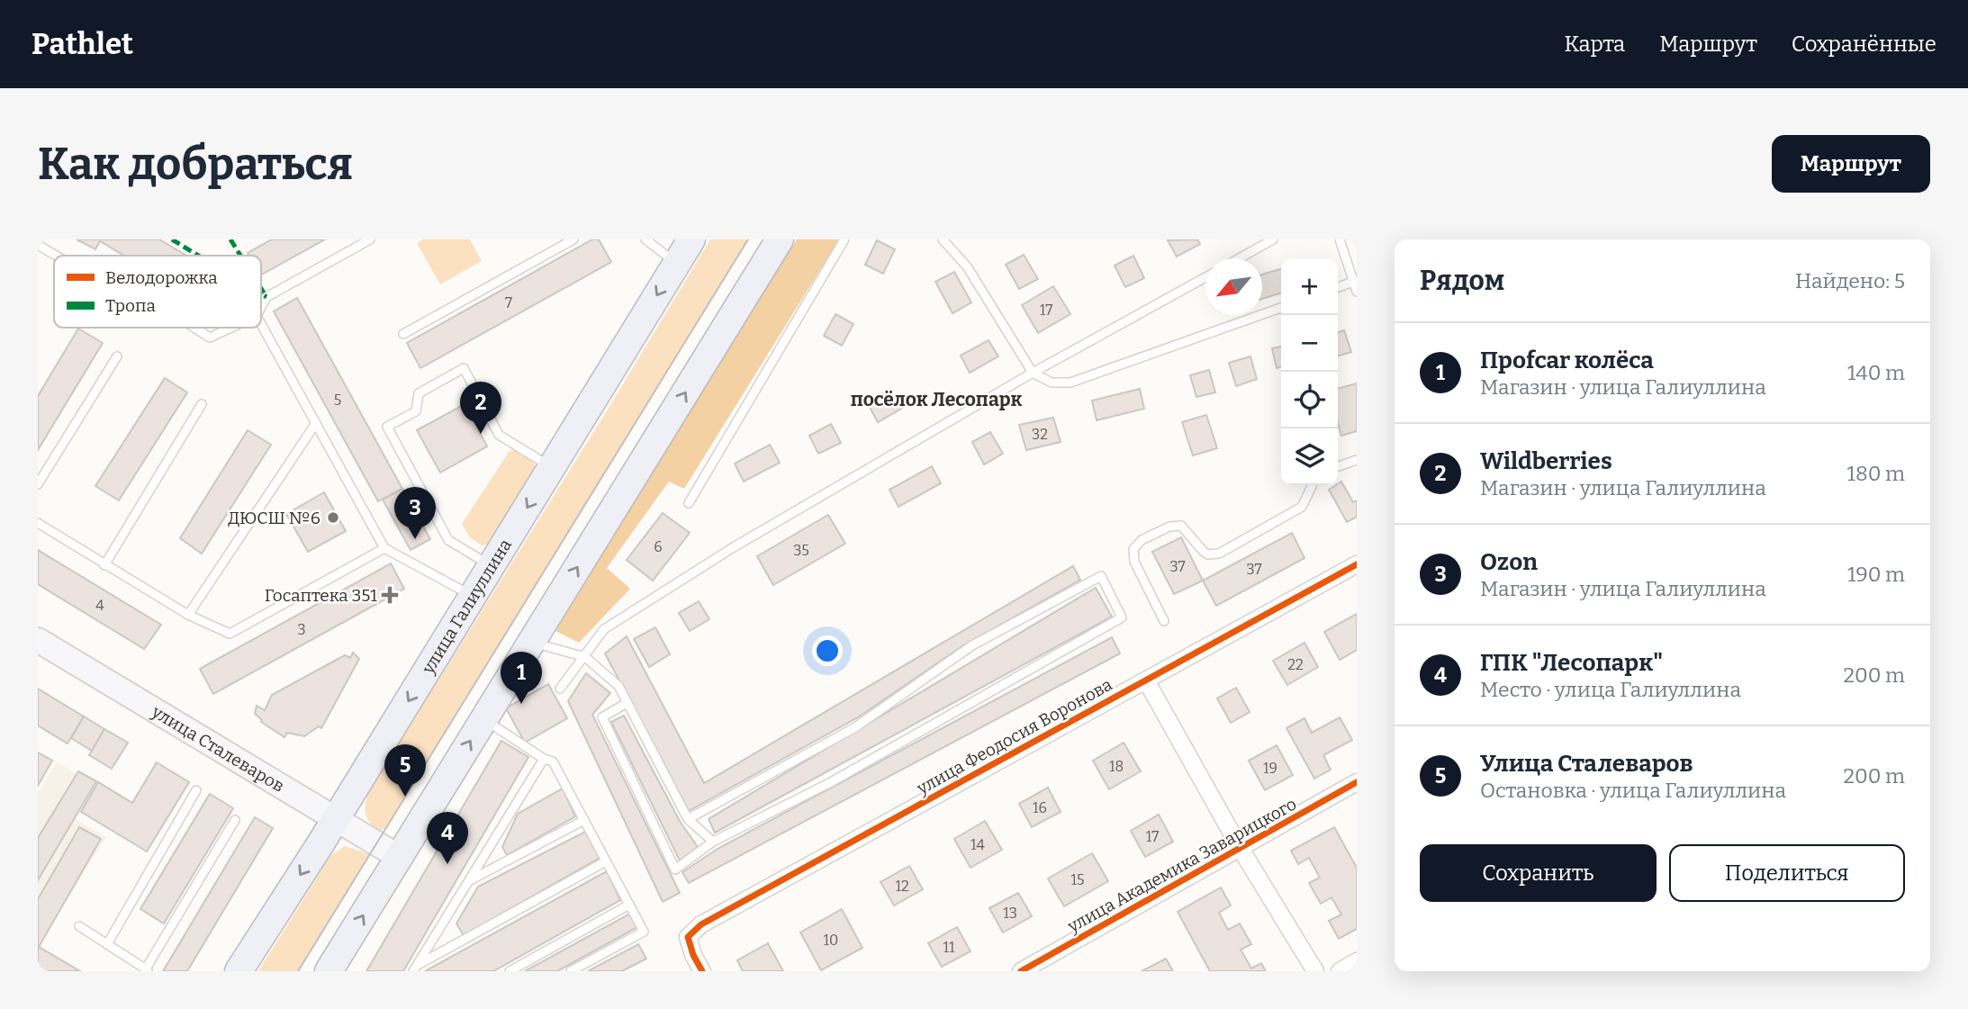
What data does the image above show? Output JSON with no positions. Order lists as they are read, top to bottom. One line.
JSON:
{"streets":{"main road":["улица Галиуллина","улица Сталеваров"],"street":["улица Феодосия Воронова","улица Академика Заварицкого"]},"crossings":[["улица Галиуллина","улица Сталеваров"]],"districts":["посёлок Лесопарк"],"places":{"other":["ДЮСШ №6"],"health":["Госаптека 351"]},"house_numbers":["7","17","5","32","6","35","37","37","4","3","22","18","19","16","17","14","15","12","13","10","11"],"legend":["Велодорожка","Тропа"],"north":"bottom left","page":{"header":"Pathlet","nav":["Карта","Маршрут","Сохранённые"],"buttons":["Маршрут",["Сохранить","Поделиться"]],"title":"Как добраться","heading":["Рядом","Найдено: 5"],"map_buttons":["+","−"],"list":[{"mark":"1","name":"Проfcar колёса","note":"Магазин · улица Галиуллина","value":"140 m"},{"mark":"2","name":"Wildberries","note":"Магазин · улица Галиуллина","value":"180 m"},{"mark":"3","name":"Ozon","note":"Магазин · улица Галиуллина","value":"190 m"},{"mark":"4","name":"ГПК \"Лесопарк\"","note":"Место · улица Галиуллина","value":"200 m"},{"mark":"5","name":"Улица Сталеваров","note":"Остановка · улица Галиуллина","value":"200 m"}],"pins":["2","3","1","5","4"]}}
